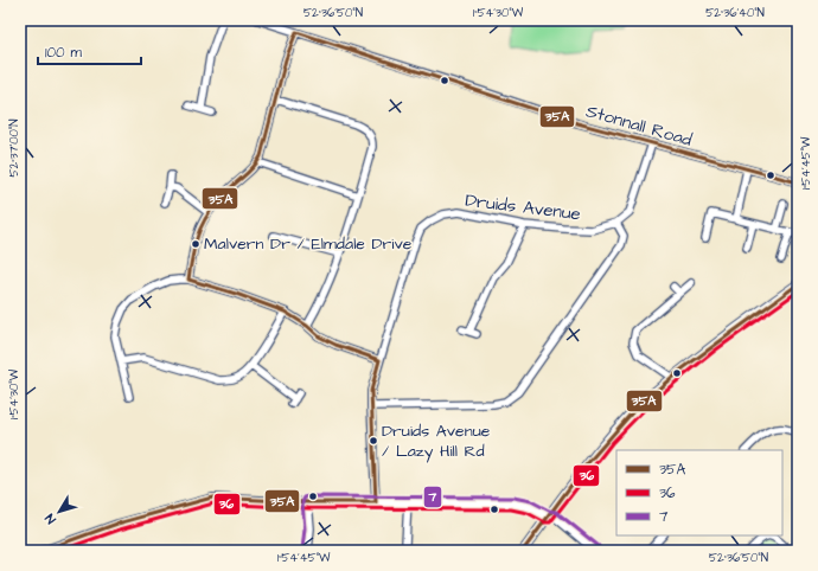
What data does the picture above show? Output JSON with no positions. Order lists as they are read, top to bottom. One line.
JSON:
{"streets":{"street":["Stonnall Road","Druids Avenue"]},"places":["Malvern Dr / Elmdale Drive","Druids Avenue / Lazy Hill Rd"],"lines":["transit line 35A","transit line 36","transit line 7"],"legend":["35A","36","7"],"scale_bar":"100 m","north":"bottom left","coordinates":["52°36'50\"N","1°54'30\"W","52°36'40\"N","52°37'00\"N","1°54'45\"W"]}
